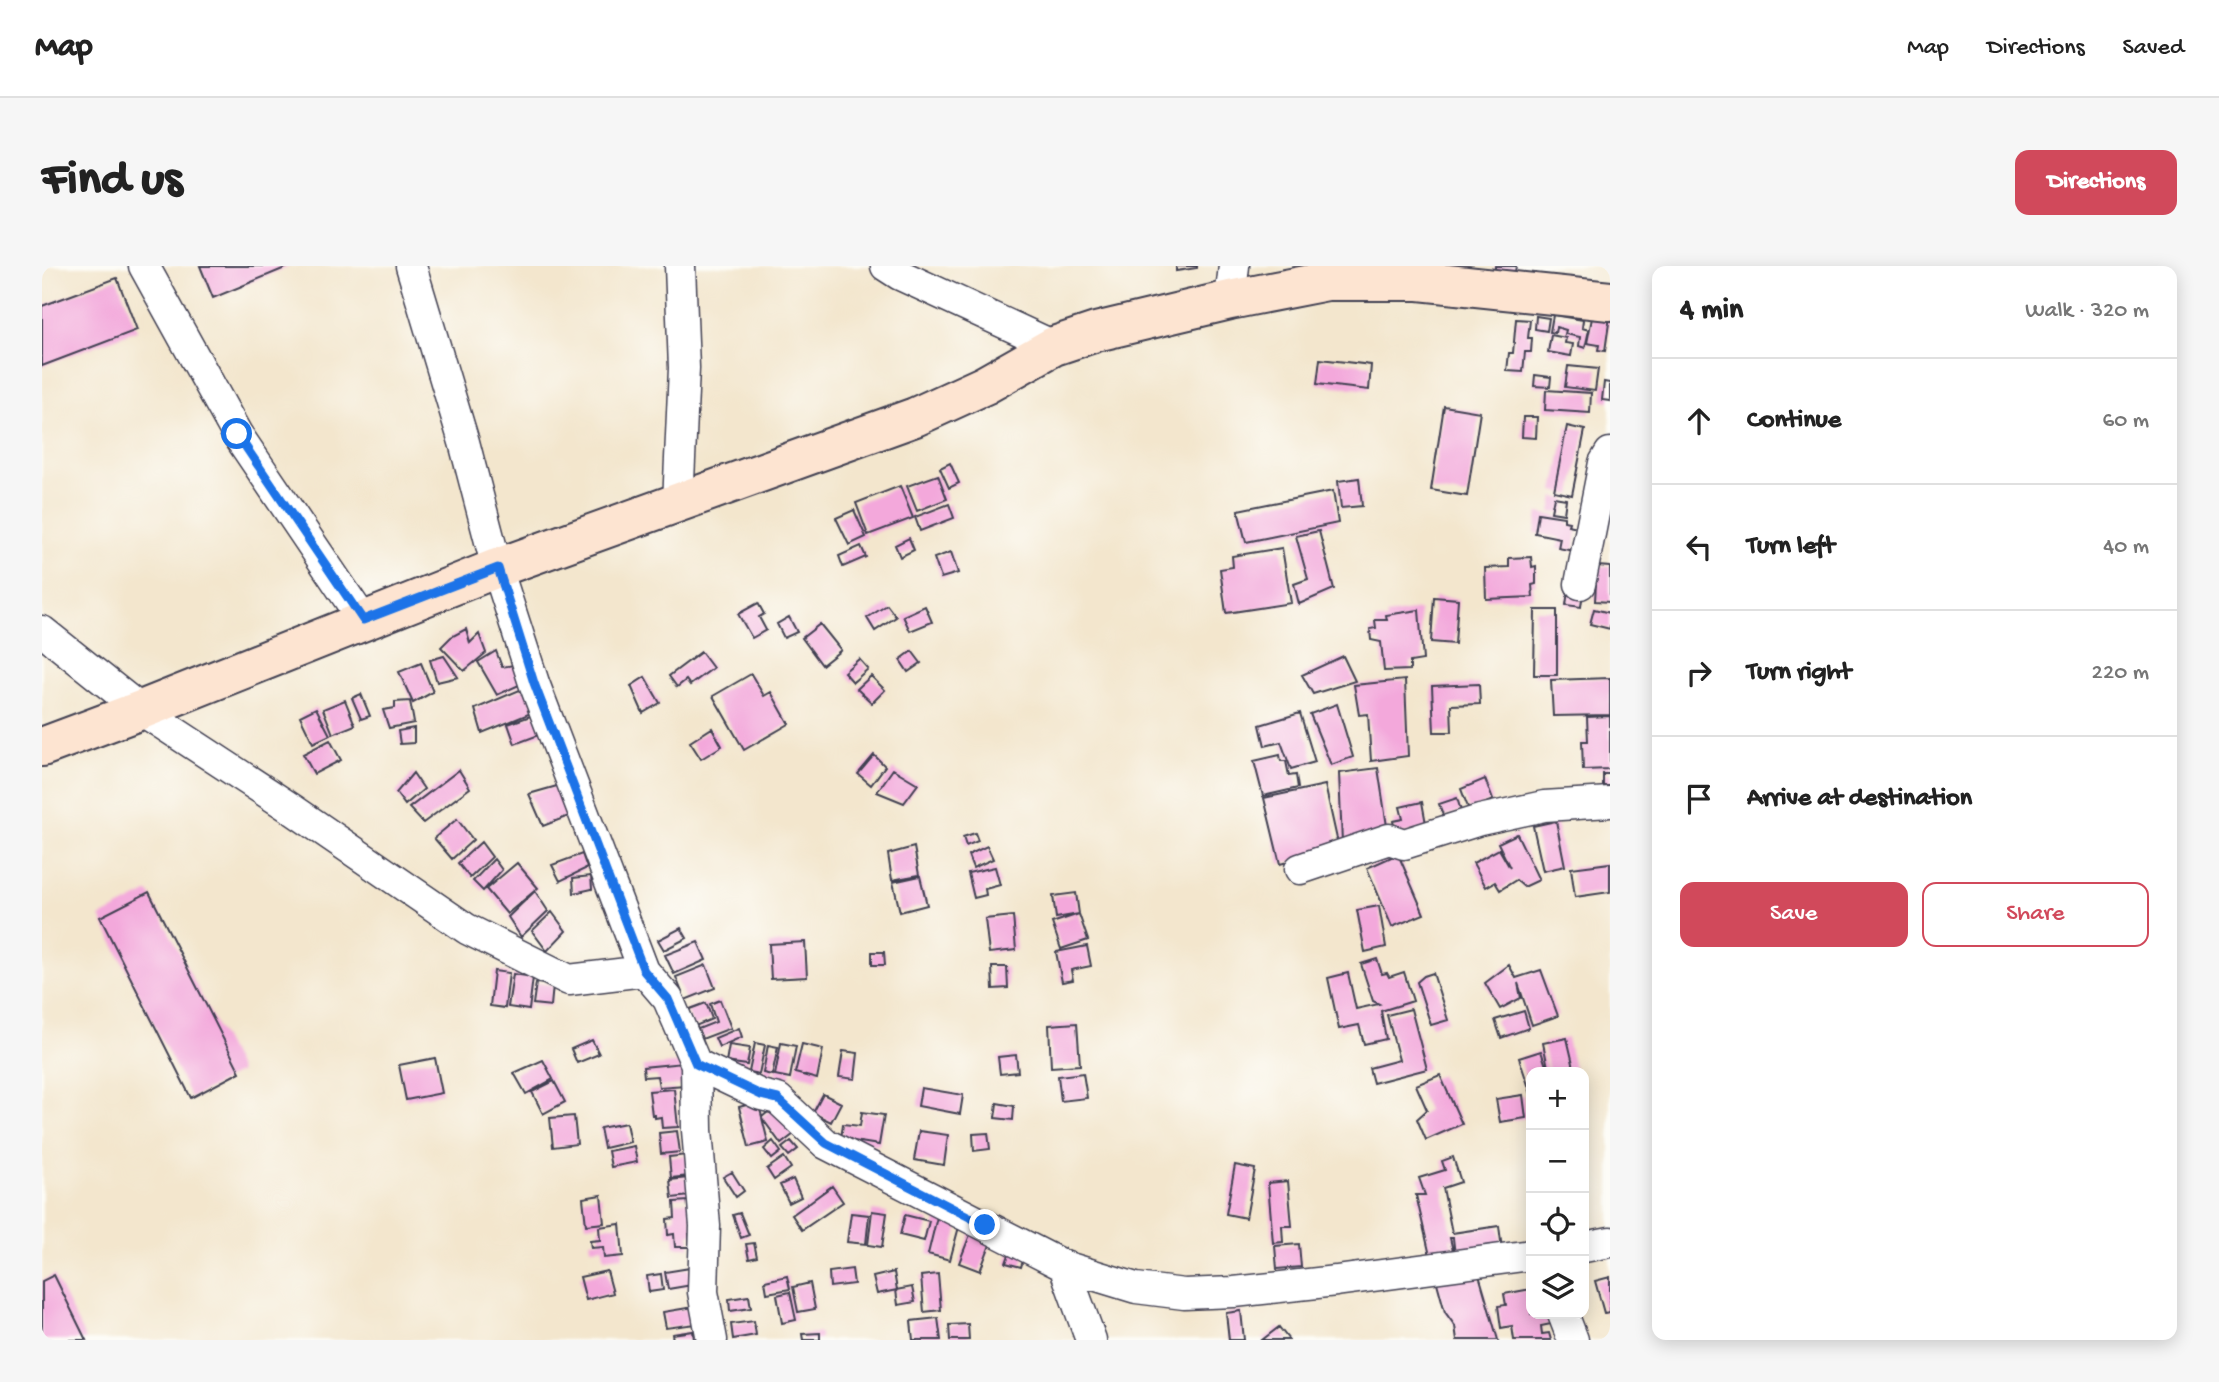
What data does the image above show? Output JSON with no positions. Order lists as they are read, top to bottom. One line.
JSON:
{"page":{"header":"Map","nav":["Map","Directions","Saved"],"buttons":["Directions",["Save","Share"]],"title":"Find us","heading":["4 min","Walk · 320 m"],"list":[["Continue","60 m"],["Turn left","40 m"],["Turn right","220 m"],"Arrive at destination"],"map_buttons":["+","−"]}}
